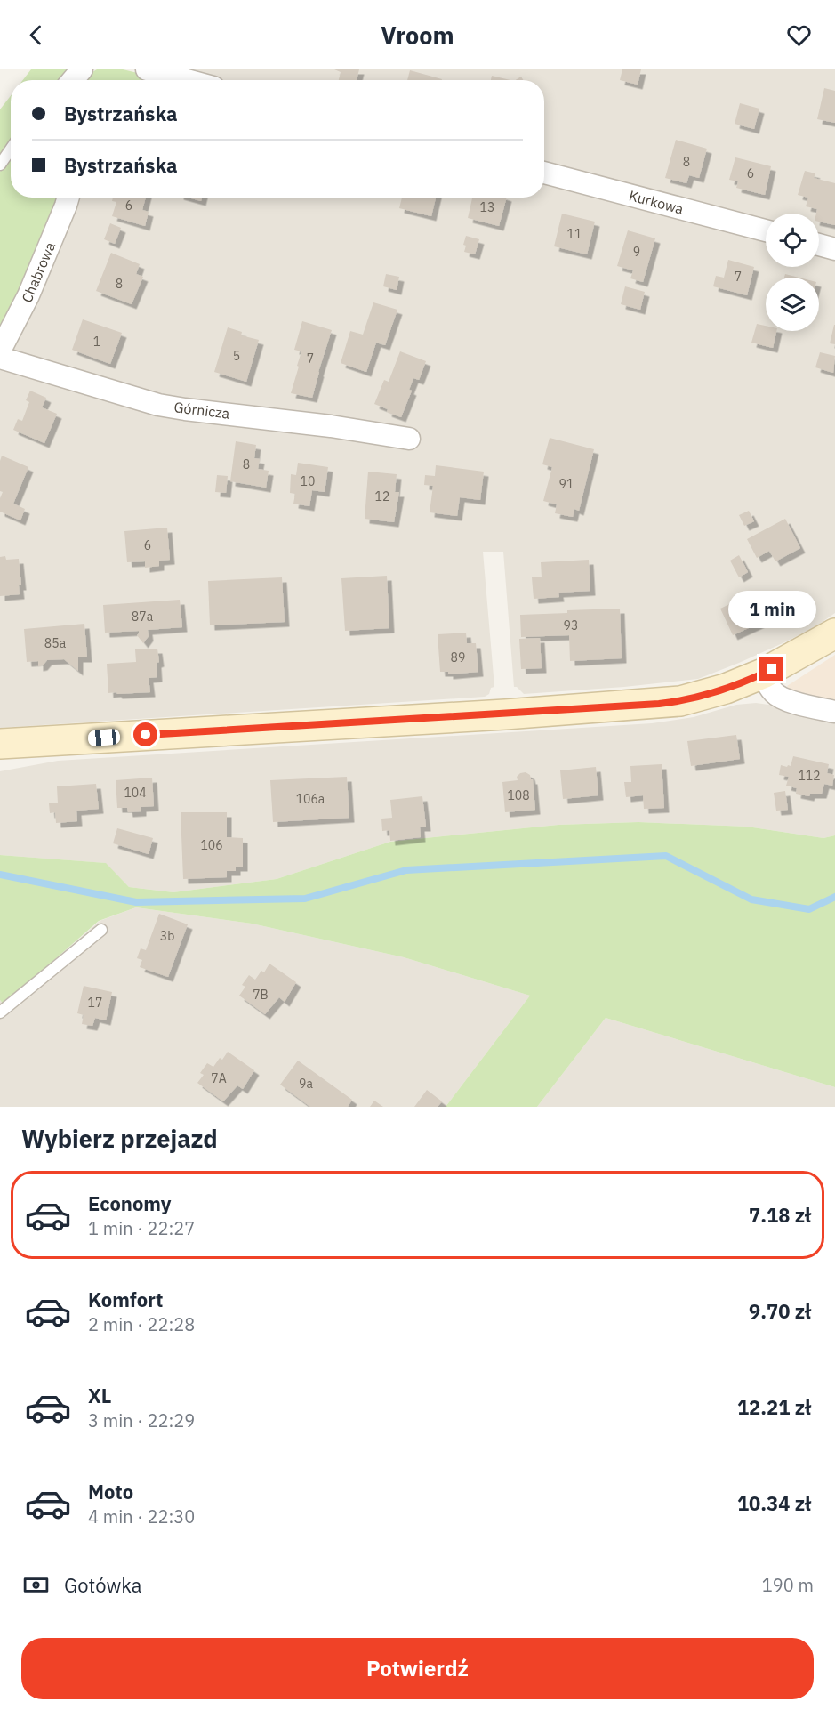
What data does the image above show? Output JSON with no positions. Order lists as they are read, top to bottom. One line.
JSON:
{"streets":{"street":["Kurkowa","Chabrowa","Górnicza"]},"house_numbers":["8","6","6","13","11","9","7","8","1","5","7","8","10","91","12","6","87a","93","85a","89","112","104","108","106a","106","3b","7B","17","7A","9a"],"page":{"header":"Vroom","banner":["Bystrzańska","Bystrzańska"],"bubble":"1 min","heading":"Wybierz przejazd","list":[{"name":"Economy","note":"1 min · 22:27","value":"7.18 zł"},{"name":"Komfort","note":"2 min · 22:28","value":"9.70 zł"},{"name":"XL","note":"3 min · 22:29","value":"12.21 zł"},{"name":"Moto","note":"4 min · 22:30","value":"10.34 zł"}],"pay":["Gotówka","190 m"],"buttons":"Potwierdź"}}
